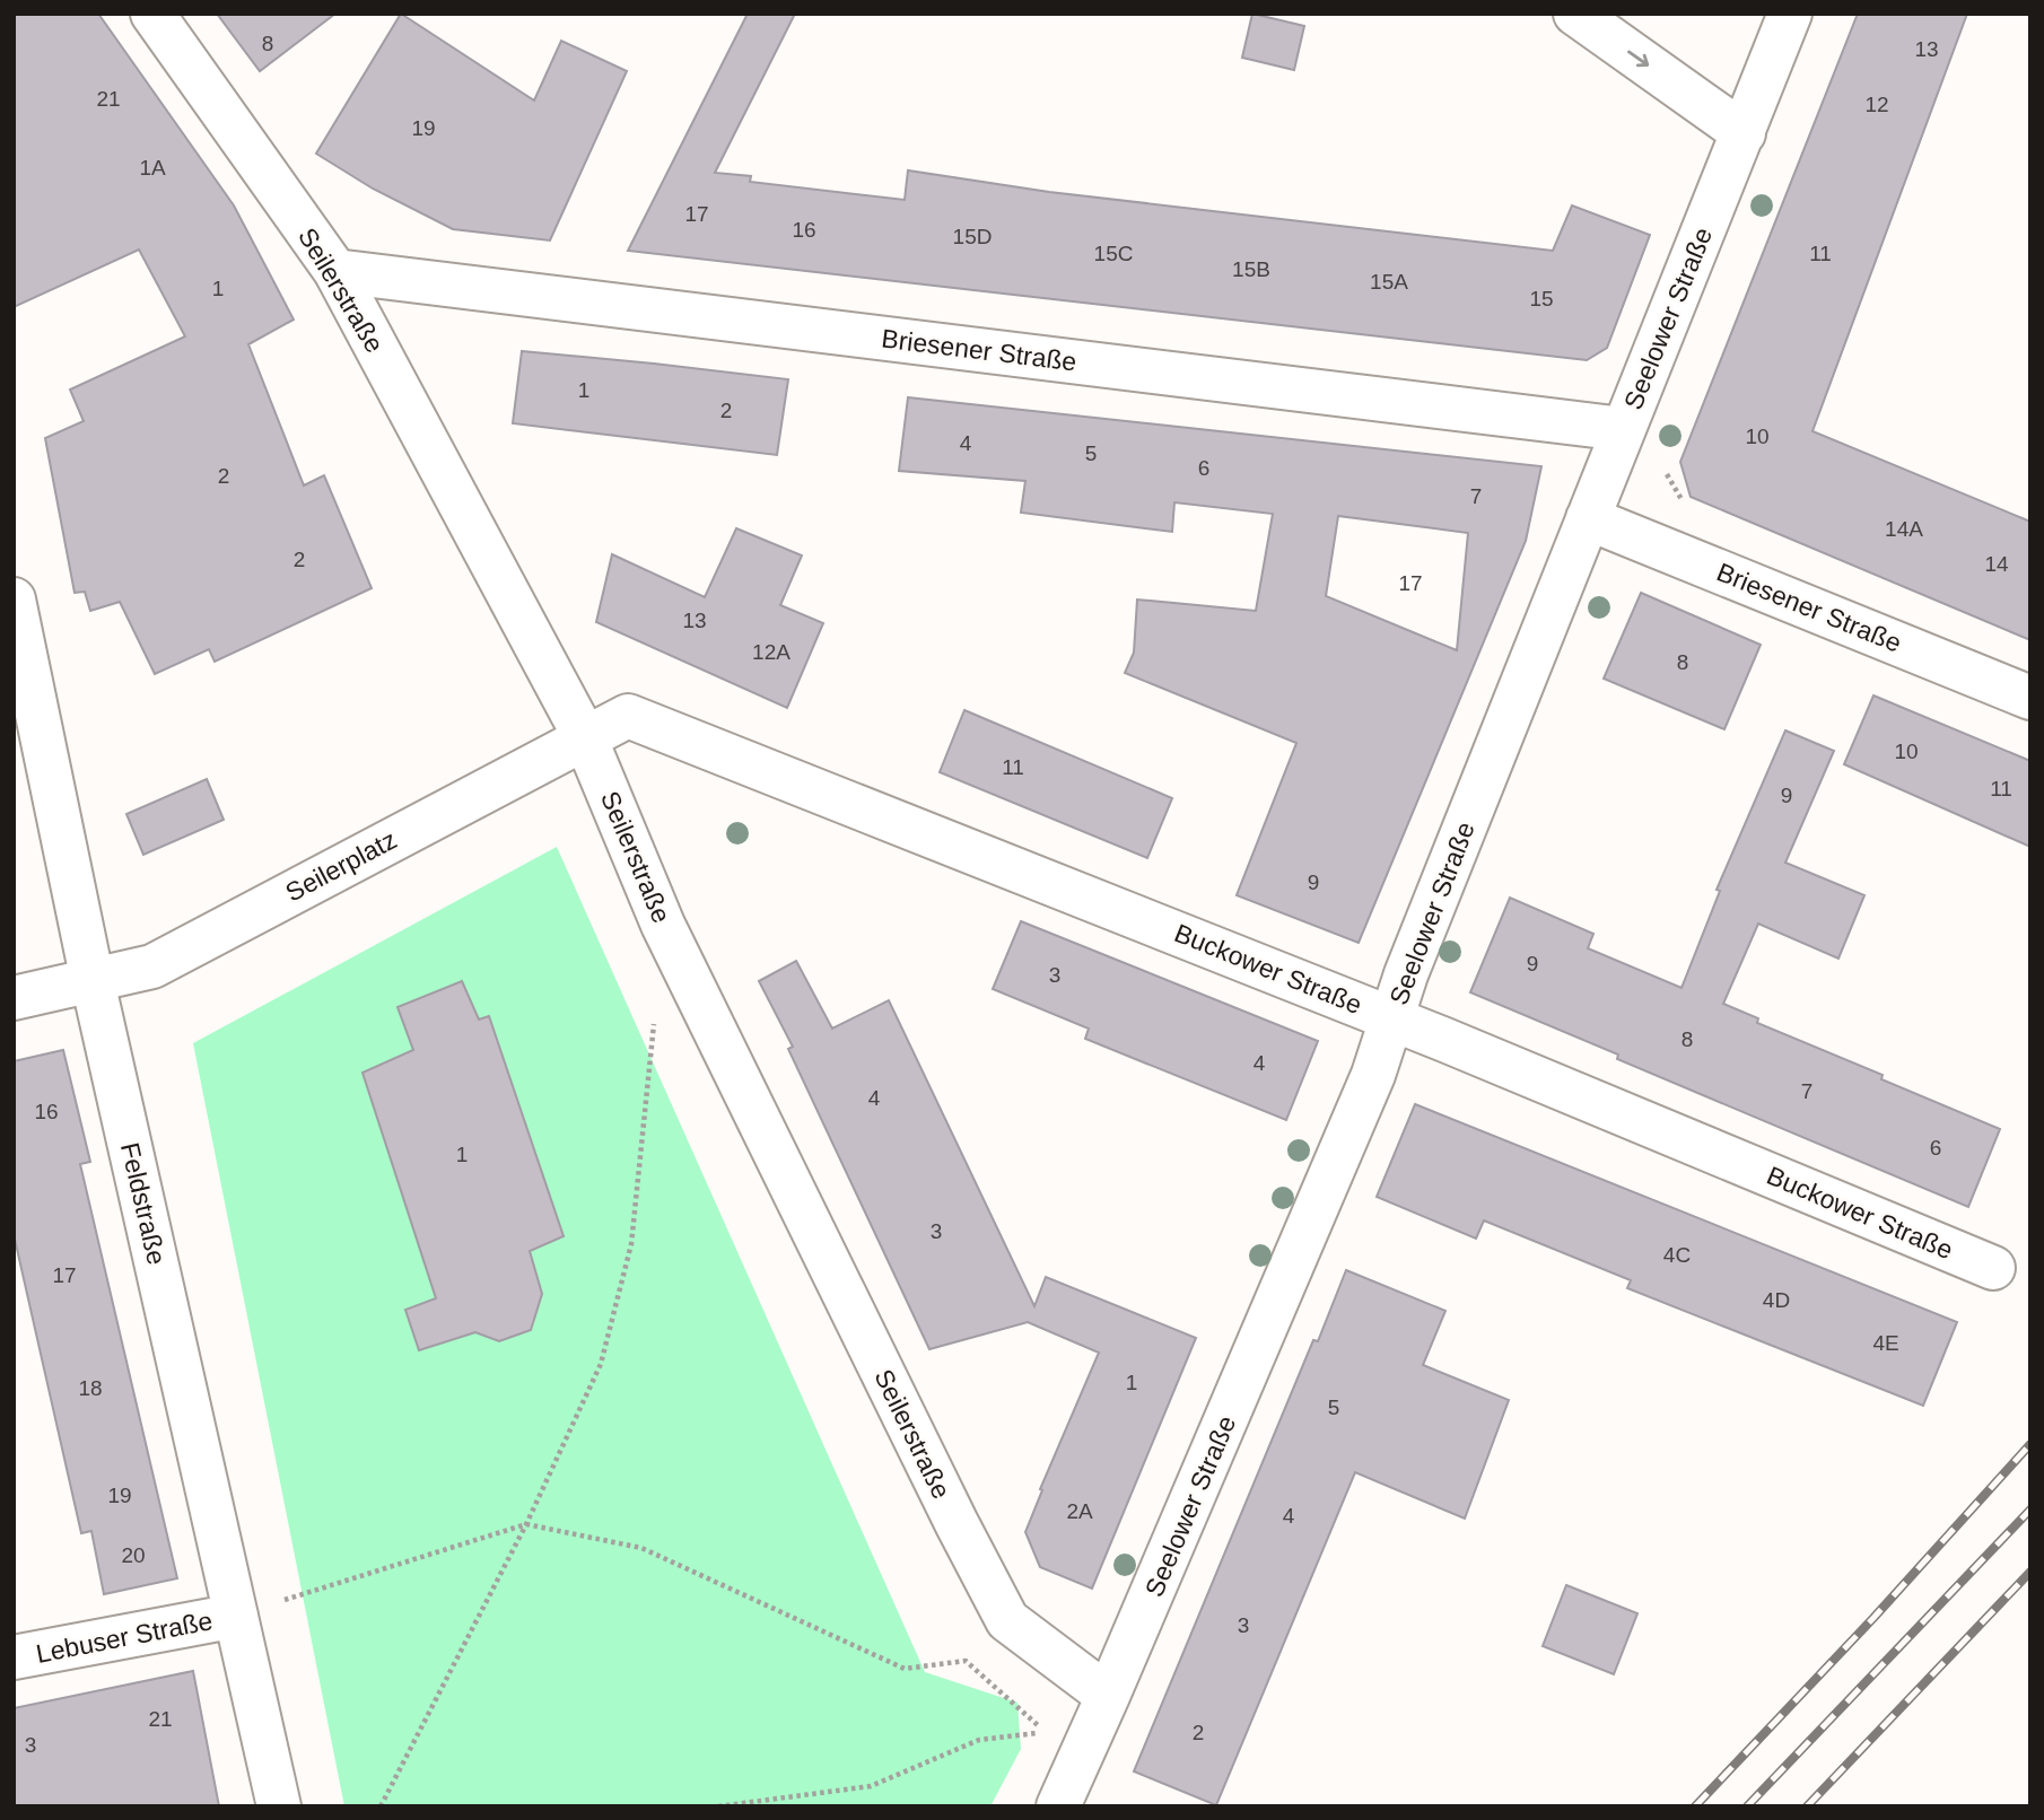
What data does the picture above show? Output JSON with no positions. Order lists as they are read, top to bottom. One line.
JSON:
{"streets":{"street":["Seilerstraße","Seelower Straße","Briesener Straße","Seilerplatz","Buckower Straße","Feldstraße","Lebuser Straße"]},"crossings":[["Seilerstraße","Seelower Straße"],["Seilerstraße","Briesener Straße"],["Seilerstraße","Seilerplatz"],["Seilerstraße","Buckower Straße"],["Seelower Straße","Briesener Straße"],["Seelower Straße","Buckower Straße"],["Seilerplatz","Buckower Straße"],["Seilerplatz","Feldstraße"],["Feldstraße","Lebuser Straße"]],"house_numbers":["8","13","21","12","19","1A","17","16","15D","15C","11","15B","15A","1","15","1","2","10","4","5","6","2","7","14A","2","14","17","13","12A","8","10","11","11","9","9","9","3","8","4","7","4","16","6","1","3","4C","17","4D","4E","1","18","5","19","2A","4","20","3","21","2","3"]}
